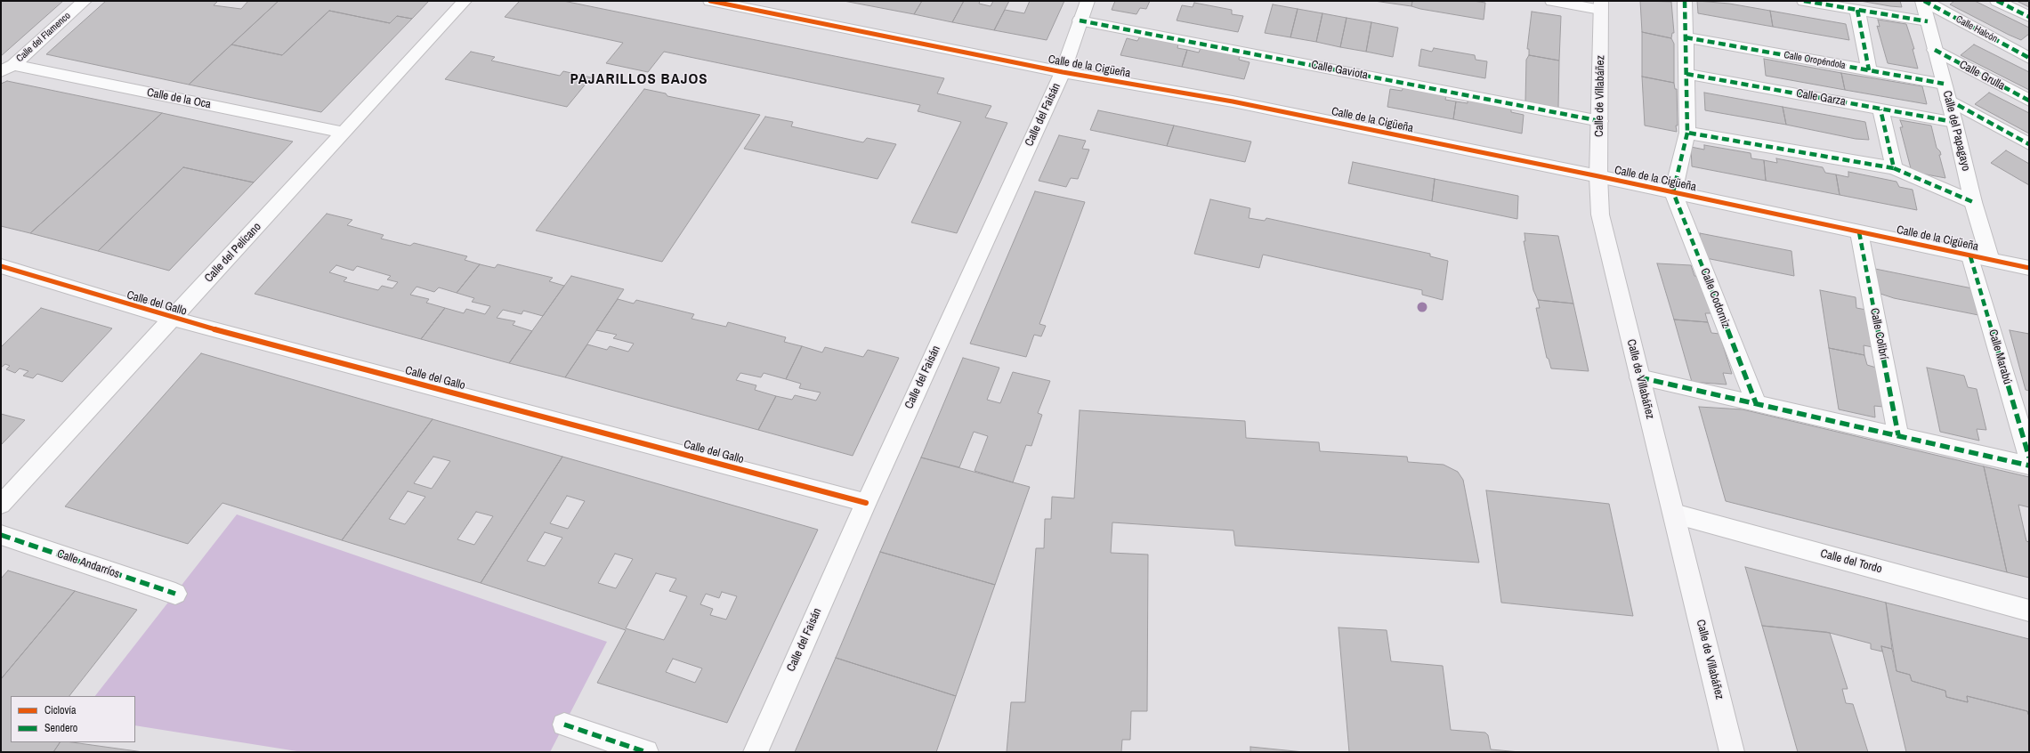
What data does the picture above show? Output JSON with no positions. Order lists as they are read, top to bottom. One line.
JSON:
{"streets":{"main road":["Calle de Villabáñez"],"street":["Calle Halcón","Calle del Flamenco","Calle Oropéndola","Calle de la Cigüeña","Calle Gaviota","Calle Grulla","Calle Garza","Calle de la Oca","Calle del Faisán","Calle del Papagayo","Calle del Pelícano","Calle Codorniz","Calle del Gallo","Calle Colibrí","Calle Marabú","Calle del Tordo","Calle Andarríos"]},"crossings":[["Calle Halcón","Calle del Papagayo"],["Calle del Flamenco","Calle de la Oca"],["Calle Oropéndola","Calle del Papagayo"],["Calle de la Cigüeña","Calle de Villabáñez"],["Calle de la Cigüeña","Calle del Faisán"],["Calle de la Cigüeña","Calle del Papagayo"],["Calle de la Cigüeña","Calle Codorniz"],["Calle de la Cigüeña","Calle Colibrí"],["Calle de la Cigüeña","Calle Marabú"],["Calle Gaviota","Calle de Villabáñez"],["Calle Gaviota","Calle del Faisán"],["Calle Grulla","Calle del Papagayo"],["Calle de Villabáñez","Calle del Tordo"],["Calle Garza","Calle del Papagayo"],["Calle de la Oca","Calle del Pelícano"],["Calle del Faisán","Calle del Gallo"],["Calle del Pelícano","Calle del Gallo"]],"districts":["PAJARILLOS BAJOS"],"legend":["Ciclovía","Sendero"]}
